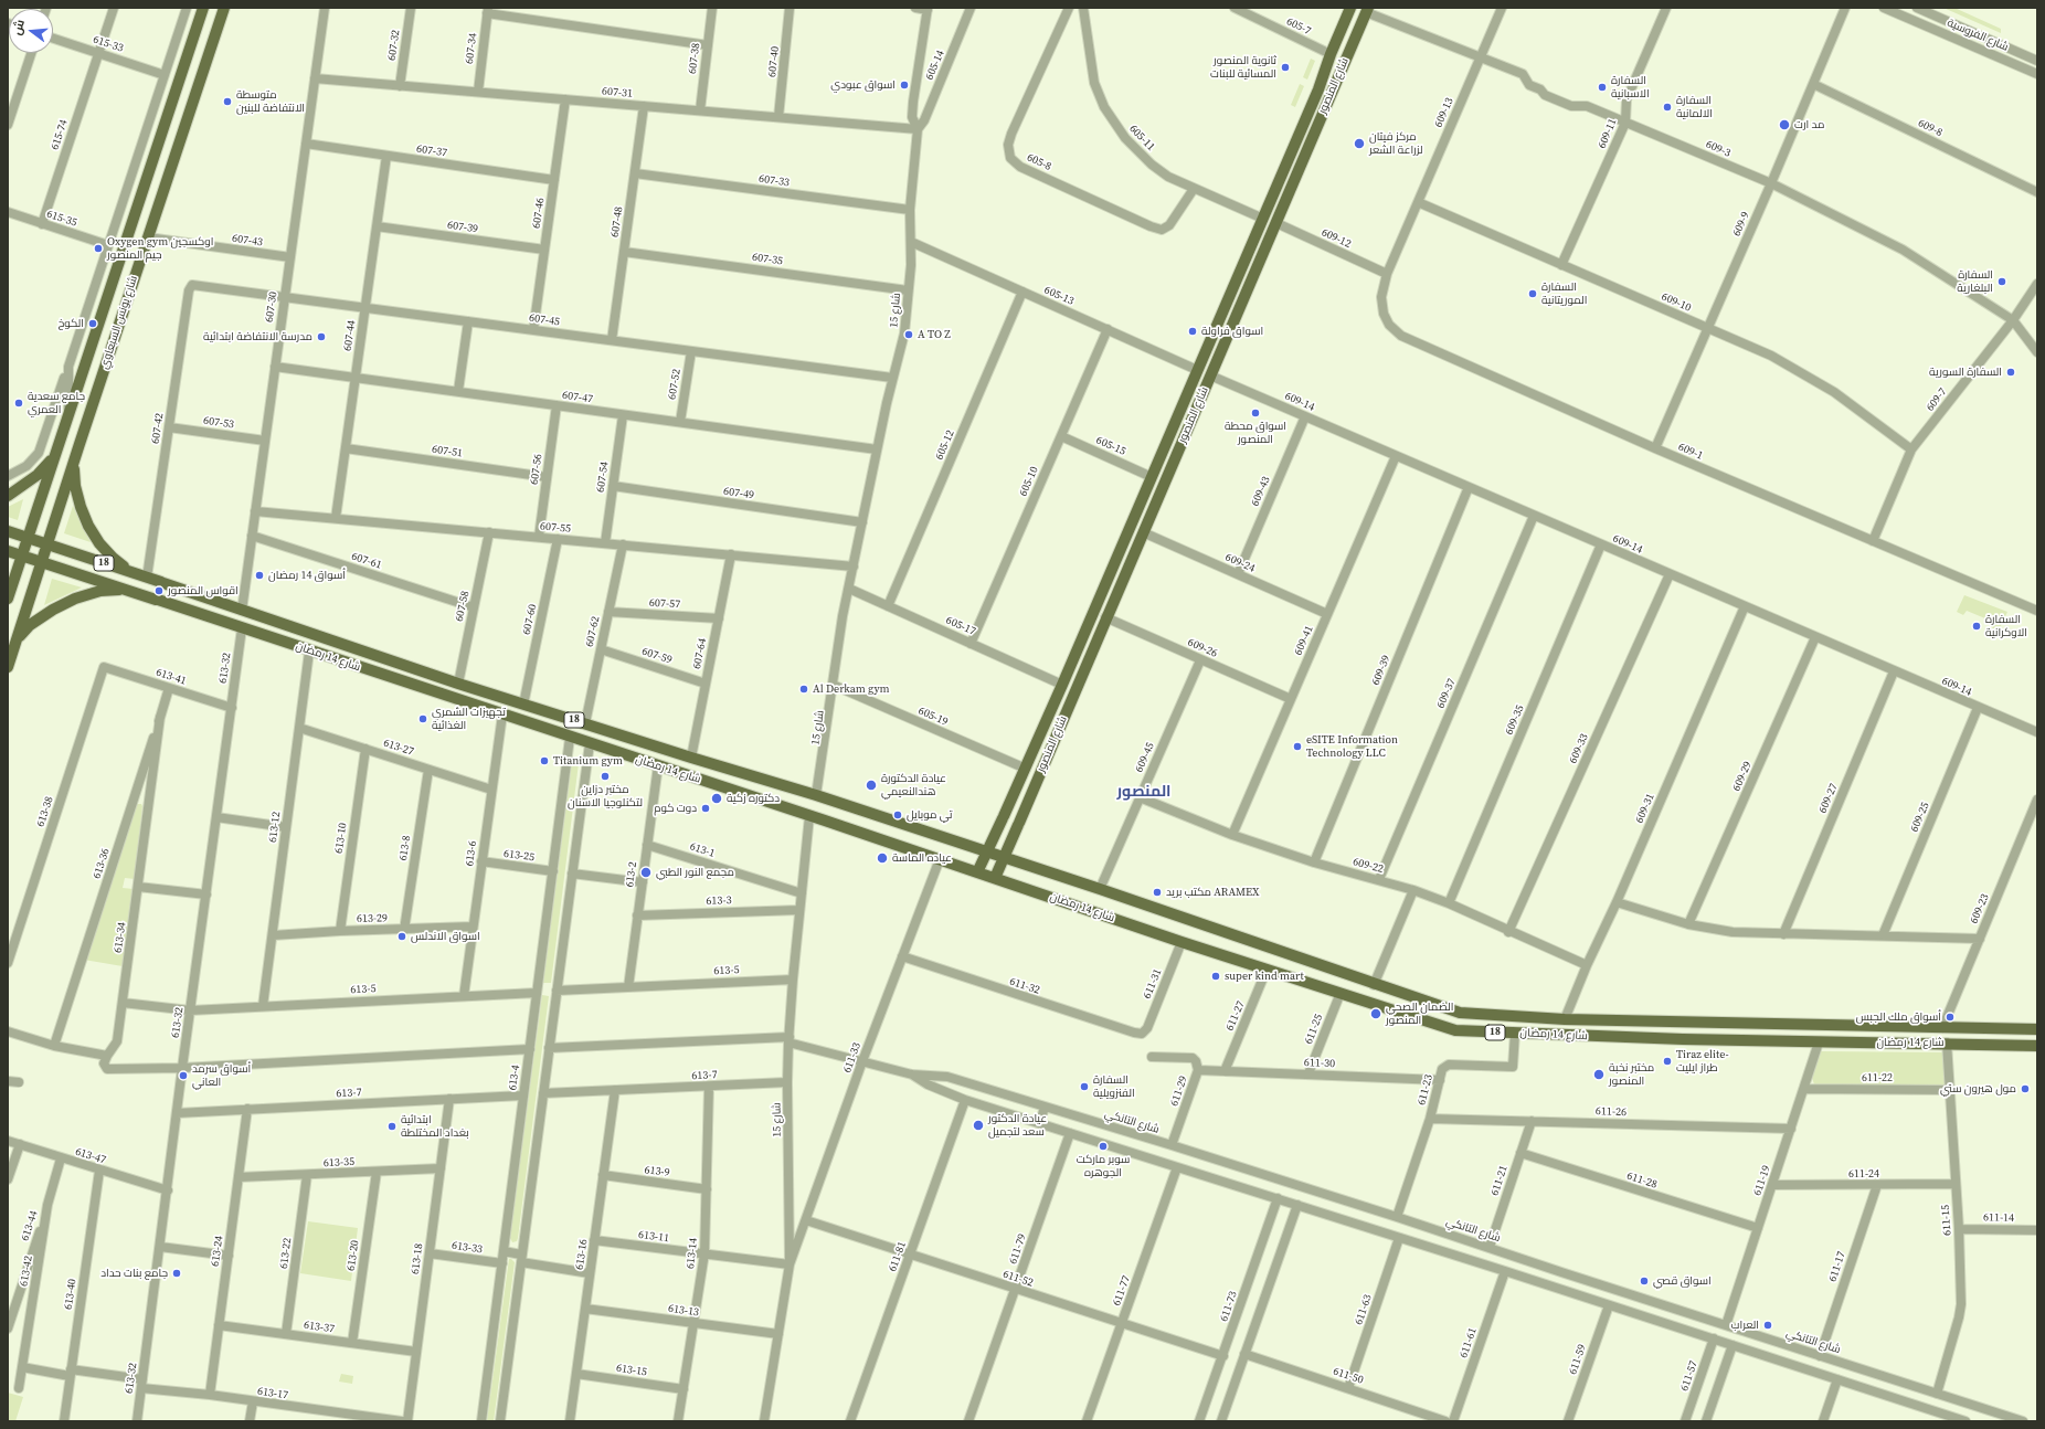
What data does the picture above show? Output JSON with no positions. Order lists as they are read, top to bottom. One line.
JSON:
{"streets":{"main road":["شارع المنصور","شارع يونس السبعاوي","18","شارع 14 رمضان"],"street":["605-7","شارع الفروسية","615-33","607-32","607-34","607-38","607-40","605-14","607-31","609-13","609-8","609-11","615-74","605-11","609-3","607-37","605-8","607-33","607-46","615-35","607-48","609-9","607-39","609-12","607-43","607-35","605-13","609-10","607-30","شارع 15","607-45","607-44","607-52","607-47","609-7","609-14","607-53","607-42","605-12","605-15","607-51","609-1","607-56","607-54","605-10","609-43","607-49","607-55","607-61","609-24","607-57","607-58","607-60","605-17","607-62","609-41","609-26","607-64","607-59","613-32","609-39","613-41","609-37","605-19","609-35","613-27","609-33","609-45","609-29","609-27","609-31","613-38","609-25","613-12","613-10","613-8","613-1","613-6","613-25","613-36","609-22","613-2","613-3","609-23","613-29","613-34","613-5","611-31","611-32","611-27","611-25","611-33","611-30","613-7","613-4","611-22","611-23","611-29","611-26","شارع التانكي","613-47","613-35","613-9","611-24","611-21","611-28","611-19","611-14","611-15","613-44","613-11","613-33","611-79","613-24","613-22","613-14","613-16","613-20","611-81","613-18","611-17","613-42","611-52","611-77","613-40","611-73","611-63","613-13","613-37","611-61","611-59","613-15","611-50","611-57","613-17"]},"crossings":[["605-7","شارع المنصور"],["615-33","615-74"],["607-32","607-31"],["607-34","607-31"],["607-38","607-31"],["607-40","607-31"],["605-14","607-31"],["605-14","شارع 15"],["شارع المنصور","605-11"],["شارع المنصور","609-3"],["شارع المنصور","609-12"],["شارع المنصور","605-13"],["شارع المنصور","609-14"],["شارع المنصور","605-15"],["شارع المنصور","609-24"],["شارع المنصور","605-17"],["شارع المنصور","609-26"],["شارع المنصور","شارع 14 رمضان"],["شارع المنصور","605-19"],["607-31","607-46"],["607-31","607-48"],["607-31","607-30"],["607-31","شارع 15"],["609-13","609-3"],["609-13","609-12"],["609-13","609-10"],["609-13","609-1"],["609-8","609-9"],["609-11","609-3"],["609-11","609-10"],["615-74","615-35"],["605-11","605-8"],["609-3","609-9"],["609-3","609-7"],["607-37","607-46"],["607-37","607-30"],["607-37","607-44"],["607-33","607-48"],["607-33","شارع 15"],["607-46","607-39"],["607-46","607-45"],["607-48","607-35"],["607-48","607-45"],["609-9","609-10"],["609-9","609-1"],["607-39","607-44"],["609-12","609-1"],["607-43","607-30"],["607-43","شارع يونس السبعاوي"],["607-35","شارع 15"],["605-13","شارع 15"],["605-13","605-12"],["605-13","605-10"],["609-10","609-7"],["607-30","607-45"],["607-30","607-47"],["607-30","607-53"],["607-30","607-55"],["607-30","607-61"],["607-30","شارع 14 رمضان"],["شارع 15","607-45"],["شارع 15","607-47"],["شارع 15","607-49"],["شارع 15","607-55"],["شارع 15","605-17"],["شارع 15","شارع 14 رمضان"],["شارع 15","605-19"],["شارع 15","613-1"],["شارع 15","613-3"],["شارع 15","613-5"],["شارع 15","611-33"],["شارع 15","613-7"],["شارع 15","شارع التانكي"],["شارع 15","613-11"],["شارع 15","613-13"],["607-45","607-44"],["607-45","607-52"],["607-45","607-42"],["شارع يونس السبعاوي","شارع 14 رمضان"],["607-44","607-47"],["607-44","607-51"],["607-44","607-55"],["607-52","607-47"],["607-47","607-56"],["607-47","607-54"],["609-7","609-1"],["609-14","609-43"],["609-14","609-41"],["609-14","609-39"],["609-14","609-37"],["609-14","609-35"],["609-14","609-33"],["609-14","609-29"],["609-14","609-27"],["609-14","609-31"],["609-14","609-25"],["607-53","607-42"],["607-42","شارع 14 رمضان"],["605-12","605-17"],["605-15","605-10"],["607-51","607-56"],["607-56","607-55"],["607-54","607-49"],["607-54","607-55"],["605-10","605-17"],["609-43","609-24"],["607-55","607-58"],["607-55","607-60"],["607-55","607-62"],["607-55","607-64"],["607-61","607-58"],["609-24","609-41"],["607-57","607-62"],["607-57","607-64"],["607-58","شارع 14 رمضان"],["607-60","شارع 14 رمضان"],["607-62","607-59"],["607-62","شارع 14 رمضان"],["609-41","609-26"],["609-41","609-22"],["609-26","609-45"],["607-64","607-59"],["607-64","شارع 14 رمضان"],["شارع 14 رمضان","613-32"],["شارع 14 رمضان","609-45"],["شارع 14 رمضان","609-31"],["شارع 14 رمضان","613-12"],["شارع 14 رمضان","613-6"],["شارع 14 رمضان","613-2"],["شارع 14 رمضان","609-23"],["شارع 14 رمضان","611-31"],["شارع 14 رمضان","611-27"],["شارع 14 رمضان","611-25"],["شارع 14 رمضان","611-33"],["شارع 14 رمضان","613-4"],["شارع 14 رمضان","611-23"],["شارع 14 رمضان","611-19"],["شارع 14 رمضان","611-15"],["613-32","613-41"],["613-32","613-5"],["613-32","613-7"],["613-32","613-47"],["613-32","613-17"],["609-39","609-22"],["613-41","613-38"],["613-41","613-36"],["609-37","609-22"],["609-35","609-22"],["613-27","613-12"],["613-27","613-10"],["613-27","613-8"],["613-27","613-6"],["609-33","609-22"],["609-45","609-22"],["609-31","609-22"],["613-12","613-29"],["613-12","613-5"],["613-10","613-29"],["613-8","613-29"],["613-1","613-2"],["613-6","613-25"],["613-6","613-29"],["613-6","613-5"],["613-25","613-4"],["613-36","613-34"],["613-2","613-3"],["613-2","613-5"],["613-34","613-5"],["613-5","613-4"],["611-31","611-32"],["611-32","611-33"],["611-27","611-30"],["611-25","611-30"],["611-33","شارع التانكي"],["611-33","613-11"],["611-33","611-52"],["611-30","611-23"],["611-30","611-29"],["613-7","613-4"],["613-7","613-24"],["613-7","613-14"],["613-7","613-16"],["613-7","613-18"],["613-4","613-33"],["611-22","611-19"],["611-22","611-15"],["611-23","611-26"],["611-23","شارع التانكي"],["611-29","شارع التانكي"],["611-26","611-21"],["611-26","611-19"],["شارع التانكي","611-21"],["شارع التانكي","611-19"],["شارع التانكي","611-15"],["شارع التانكي","611-79"],["شارع التانكي","611-81"],["شارع التانكي","611-17"],["شارع التانكي","611-77"],["شارع التانكي","611-73"],["شارع التانكي","611-63"],["شارع التانكي","611-61"],["شارع التانكي","611-59"],["شارع التانكي","611-57"],["613-47","613-42"],["613-47","613-40"],["613-35","613-24"],["613-35","613-22"],["613-35","613-20"],["613-35","613-18"],["613-9","613-14"],["613-9","613-16"],["611-24","611-19"],["611-24","611-15"],["611-24","611-17"],["611-21","611-28"],["611-28","611-19"],["611-14","611-15"],["613-44","613-42"],["613-11","613-14"],["613-11","613-16"],["613-33","613-18"],["611-79","611-52"],["613-24","613-37"],["613-24","613-17"],["613-22","613-37"],["613-14","613-13"],["613-14","613-15"],["613-16","613-13"],["613-16","613-15"],["613-20","613-37"],["611-81","611-52"],["613-18","613-37"],["613-42","613-17"],["611-52","611-77"],["611-52","611-73"],["613-40","613-17"],["611-63","611-50"]],"districts":["المنصور"],"places":["ثانوية المنصور المسائية للبنات","اسواق عبودي","السفارة الاسبانية","متوسطة الانتفاضة للبنين","السفارة الالمانية","مد ارت","مركز فيتان لزراعة الشعر","Oxygen gym اوكسجين جيم المنصور","السفارة البلغارية","السفارة الموريتانية","الكوخ","اسواق فراولة","A TO Z","مدرسة الانتفاضة ابتدائية","السفارة السورية","جامع سعدية العمري","اسواق محطة المنصور","أسواق 14 رمضان","اقواس المنصور","السفارة الاوكرانية","Al Derkam gym","تجهيزات الشمري الغذائية","eSITE Information Technology LLC","Titanium gym","مختبر دزاين لتكنلوجيا الاسنان","عيادة الدكتورة هندالنعيمي","دكتوره زكية","دوت كوم","تي موبايل","عياده الماسة","مجمع النور الطبي","مكتب بريد ARAMEX","اسواق الاندلس","super kind mart","الضمان الصحي المنصور","أسواق ملك الجبس","Tiraz elite- طراز ايليت","مختبر نخبة المنصور","أسواق سرمد العاني","السفارة الفنزويلية","مول هيرون ستي","عيادة الدكتور سعد لتجميل","ابتدائية بغداد المختلطة","سوبر ماركت الجوهره","جامع بنات حداد","اسواق قصي","العراب"],"north":"left"}
